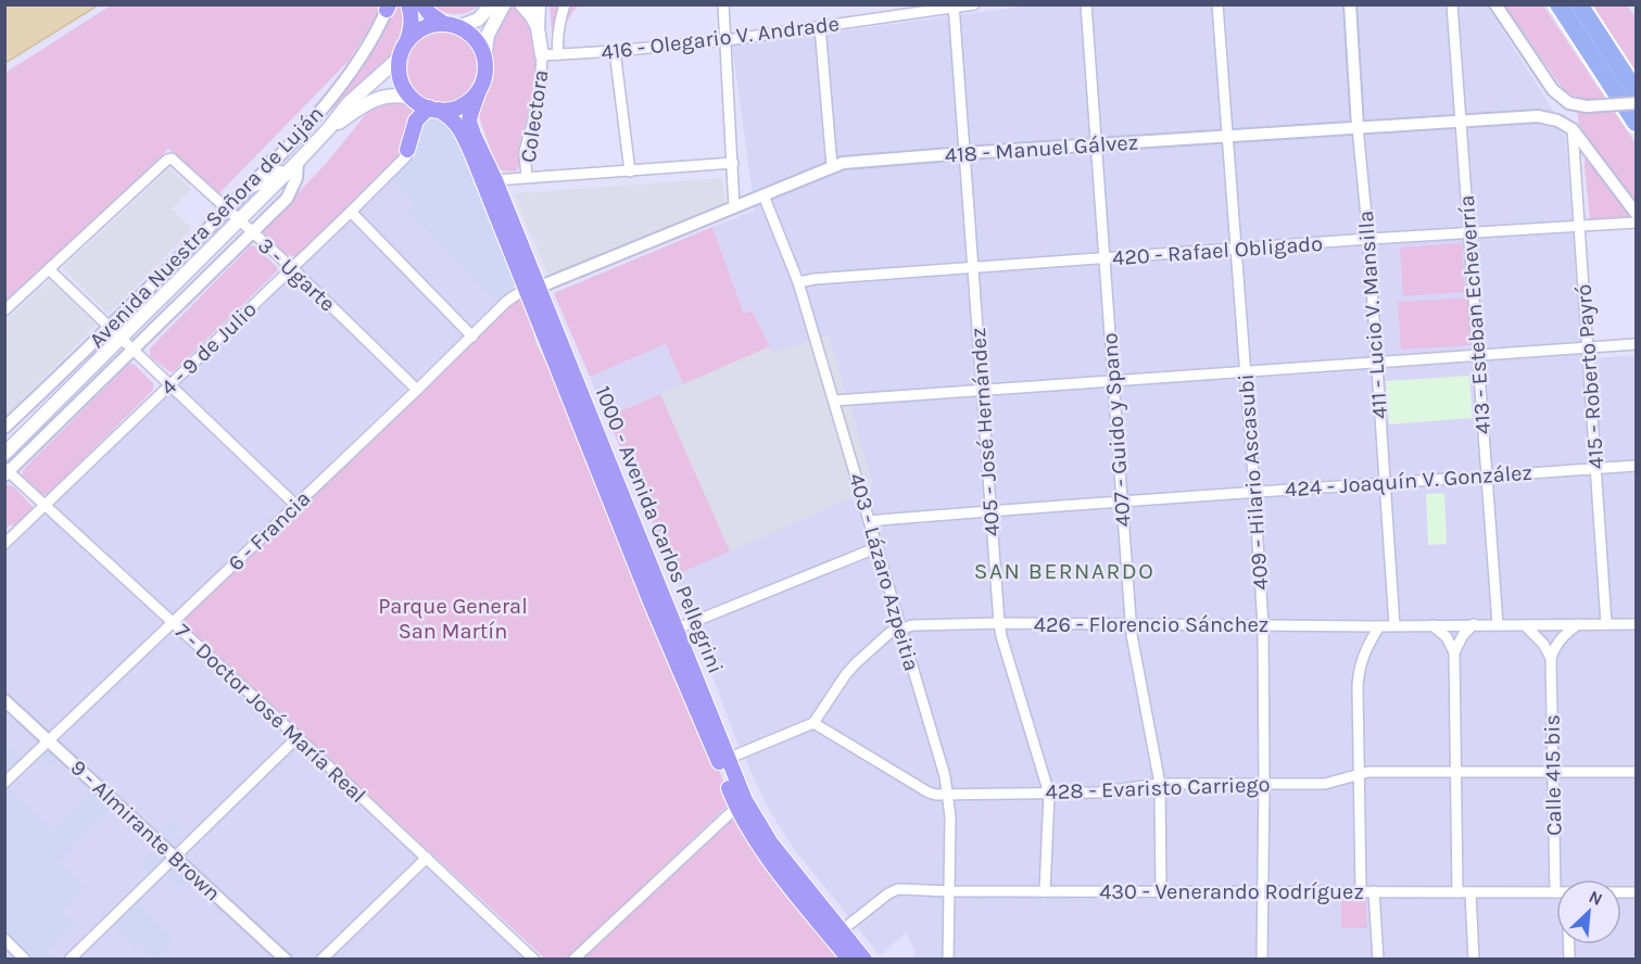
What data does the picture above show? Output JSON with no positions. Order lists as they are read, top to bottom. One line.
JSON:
{"streets":{"main road":["Avenida Nuestra Señora de Luján","1000 - Avenida Carlos Pellegrini"],"street":["416 - Olegario V. Andrade","Colectora","418 - Manuel Gálvez","420 - Rafael Obligado","3 - Ugarte","411 - Lucio V. Mansilla","413 - Esteban Echeverría","4 - 9 de Julio","415 - Roberto Payró","407 - Guido y Spano","405 - José Hernández","424 - Joaquín V. González","409 - Hilario Ascasubi","6 - Francia","403 - Lázaro Azpeitia","426 - Florencio Sánchez","7 - Doctor José María Real","Calle 415 bis","428 - Evaristo Carriego","9 - Almirante Brown","430 - Venerando Rodríguez"]},"crossings":[["416 - Olegario V. Andrade","Colectora"],["416 - Olegario V. Andrade","405 - José Hernández"],["418 - Manuel Gálvez","411 - Lucio V. Mansilla"],["418 - Manuel Gálvez","413 - Esteban Echeverría"],["418 - Manuel Gálvez","415 - Roberto Payró"],["418 - Manuel Gálvez","407 - Guido y Spano"],["418 - Manuel Gálvez","405 - José Hernández"],["418 - Manuel Gálvez","409 - Hilario Ascasubi"],["418 - Manuel Gálvez","1000 - Avenida Carlos Pellegrini"],["418 - Manuel Gálvez","6 - Francia"],["418 - Manuel Gálvez","403 - Lázaro Azpeitia"],["Avenida Nuestra Señora de Luján","3 - Ugarte"],["Avenida Nuestra Señora de Luján","1000 - Avenida Carlos Pellegrini"],["Avenida Nuestra Señora de Luján","7 - Doctor José María Real"],["420 - Rafael Obligado","411 - Lucio V. Mansilla"],["420 - Rafael Obligado","413 - Esteban Echeverría"],["420 - Rafael Obligado","415 - Roberto Payró"],["420 - Rafael Obligado","407 - Guido y Spano"],["420 - Rafael Obligado","405 - José Hernández"],["420 - Rafael Obligado","409 - Hilario Ascasubi"],["420 - Rafael Obligado","403 - Lázaro Azpeitia"],["3 - Ugarte","4 - 9 de Julio"],["3 - Ugarte","6 - Francia"],["411 - Lucio V. Mansilla","424 - Joaquín V. González"],["411 - Lucio V. Mansilla","426 - Florencio Sánchez"],["413 - Esteban Echeverría","424 - Joaquín V. González"],["413 - Esteban Echeverría","426 - Florencio Sánchez"],["4 - 9 de Julio","7 - Doctor José María Real"],["415 - Roberto Payró","424 - Joaquín V. González"],["415 - Roberto Payró","426 - Florencio Sánchez"],["407 - Guido y Spano","424 - Joaquín V. González"],["407 - Guido y Spano","426 - Florencio Sánchez"],["407 - Guido y Spano","428 - Evaristo Carriego"],["407 - Guido y Spano","430 - Venerando Rodríguez"],["405 - José Hernández","424 - Joaquín V. González"],["405 - José Hernández","426 - Florencio Sánchez"],["405 - José Hernández","428 - Evaristo Carriego"],["405 - José Hernández","430 - Venerando Rodríguez"],["424 - Joaquín V. González","409 - Hilario Ascasubi"],["424 - Joaquín V. González","403 - Lázaro Azpeitia"],["409 - Hilario Ascasubi","426 - Florencio Sánchez"],["409 - Hilario Ascasubi","428 - Evaristo Carriego"],["409 - Hilario Ascasubi","430 - Venerando Rodríguez"],["1000 - Avenida Carlos Pellegrini","6 - Francia"],["1000 - Avenida Carlos Pellegrini","430 - Venerando Rodríguez"],["6 - Francia","7 - Doctor José María Real"],["6 - Francia","9 - Almirante Brown"],["403 - Lázaro Azpeitia","426 - Florencio Sánchez"],["403 - Lázaro Azpeitia","428 - Evaristo Carriego"],["403 - Lázaro Azpeitia","430 - Venerando Rodríguez"],["426 - Florencio Sánchez","428 - Evaristo Carriego"],["Calle 415 bis","428 - Evaristo Carriego"],["Calle 415 bis","430 - Venerando Rodríguez"]],"districts":["SAN BERNARDO"],"parks":["Parque General San Martín"],"north":"top right"}
